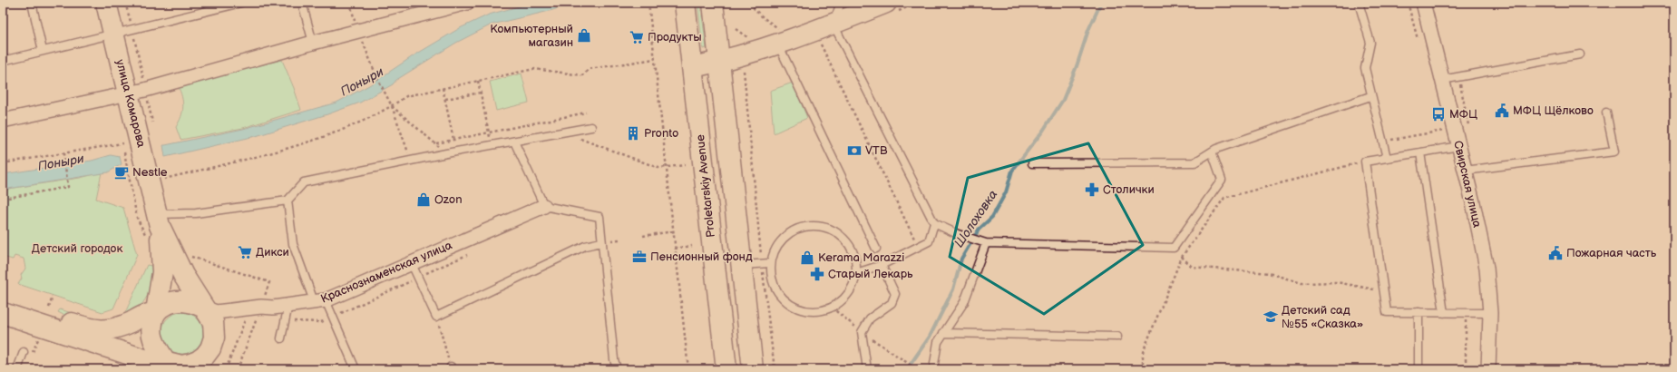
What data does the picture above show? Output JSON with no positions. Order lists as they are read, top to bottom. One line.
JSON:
{"streets":{"main road":["улица Комарова","Proletarskiy Avenue"],"street":["Свирская улица","Краснознаменская улица"]},"water":["Поныри","Шолоховка"],"parks":["Детский городок"],"places":{"shop":["Компьютерный магазин","Ozon","Kerama Marazzi"],"supermarket":["Продукты","Дикси"],"public building":["МФЦ Щёлково","Пожарная часть"],"bus stop":["МФЦ"],"building":["Pronto"],"bank":["VTB"],"cafe":["Nestle"],"pharmacy":["Столички","Старый Лекарь"],"office":["Пенсионный фонд"],"school or university":["Детский сад №55 «Сказка»"]}}
